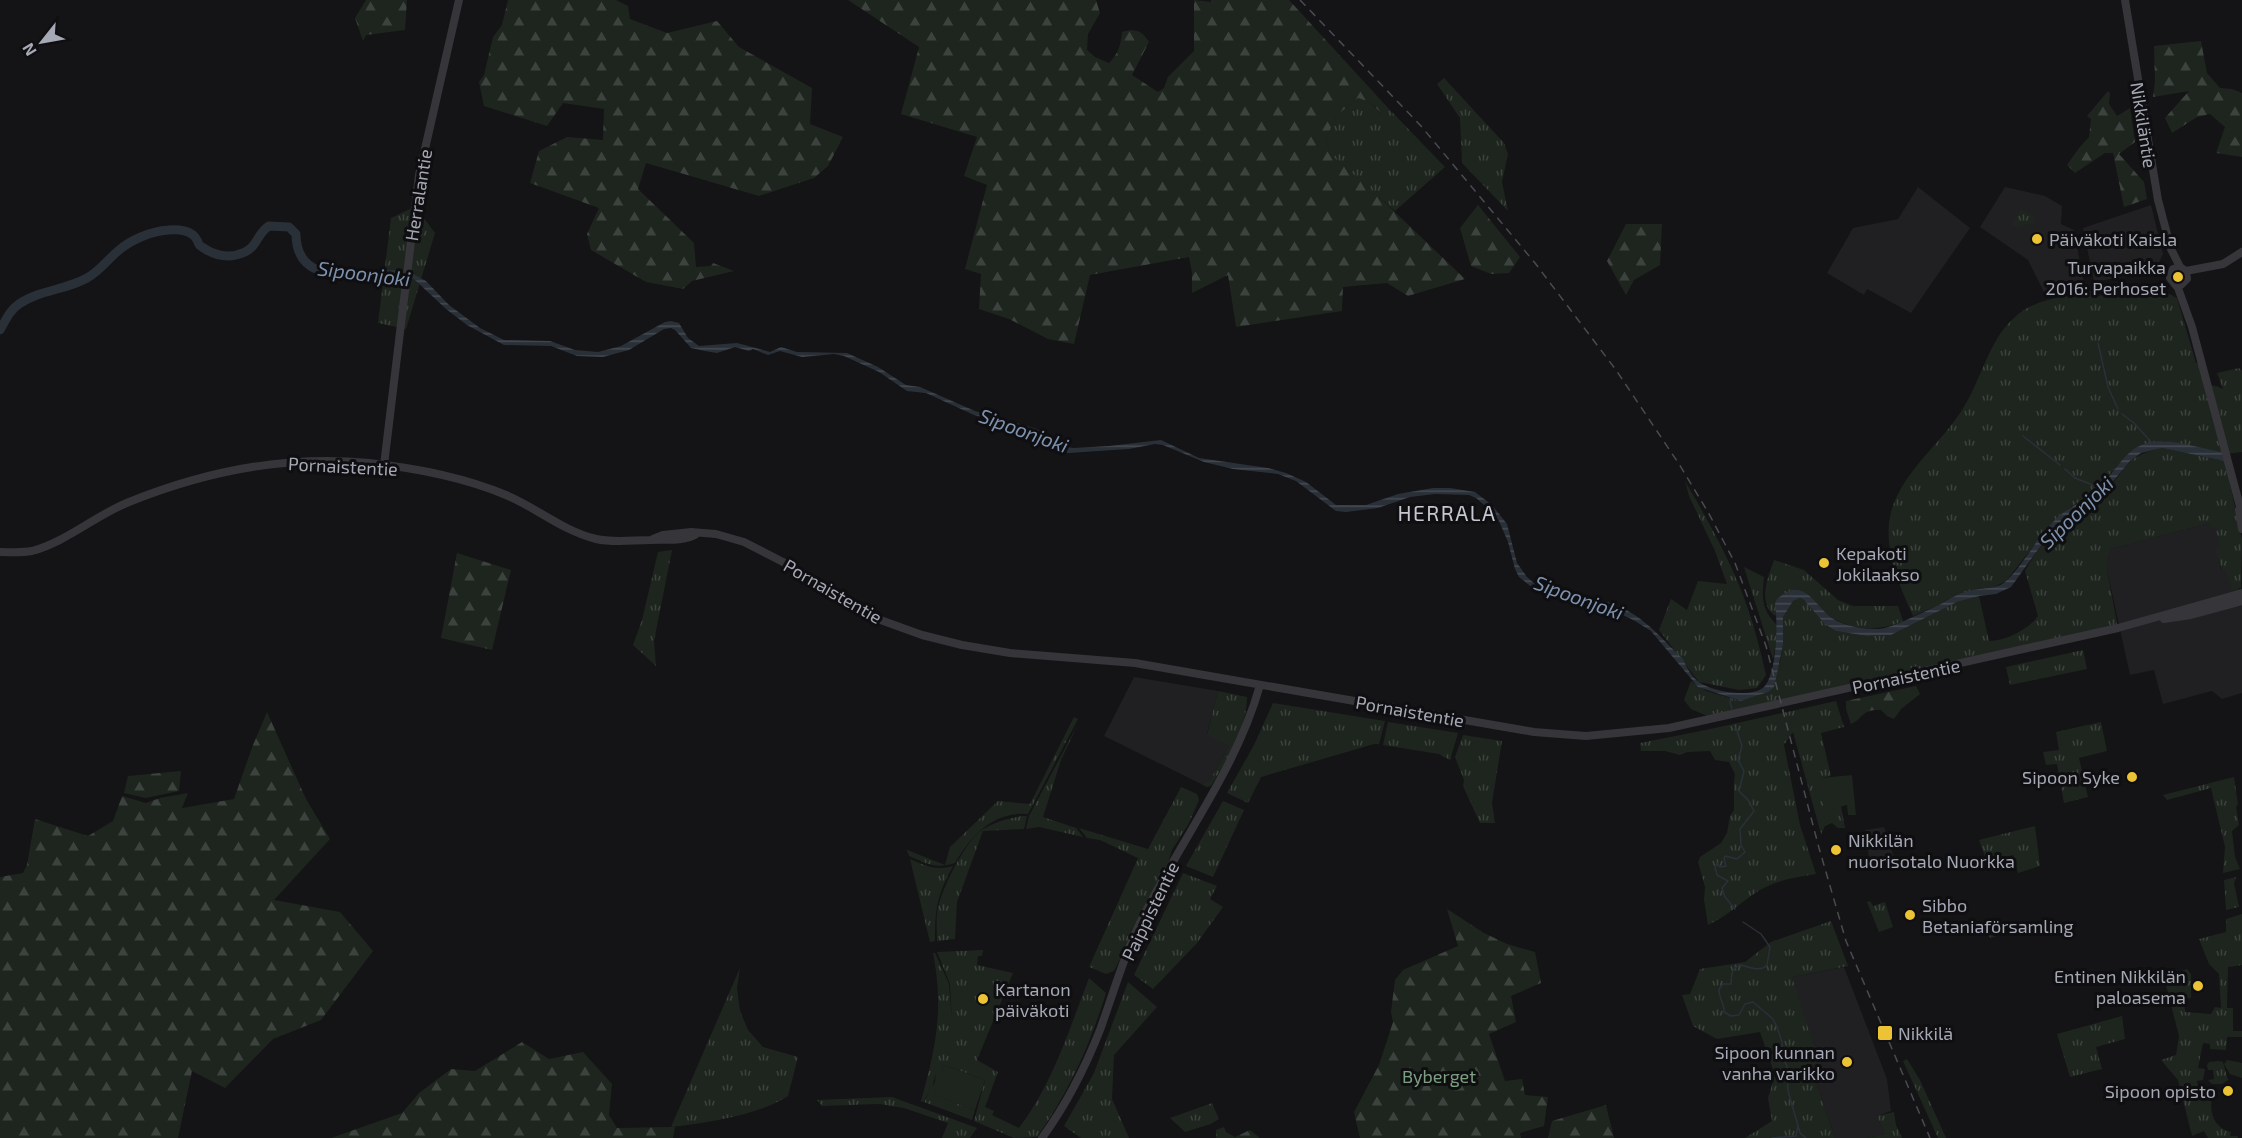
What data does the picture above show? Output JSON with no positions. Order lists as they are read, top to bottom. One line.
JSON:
{"streets":{"street":["Nikkiläntie","Herralantie","Pornaistentie","Paippistentie"]},"crossings":[["Herralantie","Pornaistentie"],["Pornaistentie","Paippistentie"]],"districts":["HERRALA"],"water":["Sipoonjoki"],"parks":["Byberget"],"places":{"other":["Päiväkoti Kaisla","Turvapaikka 2016: Perhoset","Kepakoti Jokilaakso","Sipoon Syke","Nikkilän nuorisotalo Nuorkka","Sibbo Betaniaförsamling","Entinen Nikkilän paloasema","Kartanon päiväkoti","Sipoon kunnan vanha varikko","Sipoon opisto"],"transit":["Nikkilä"]},"north":"bottom left"}
